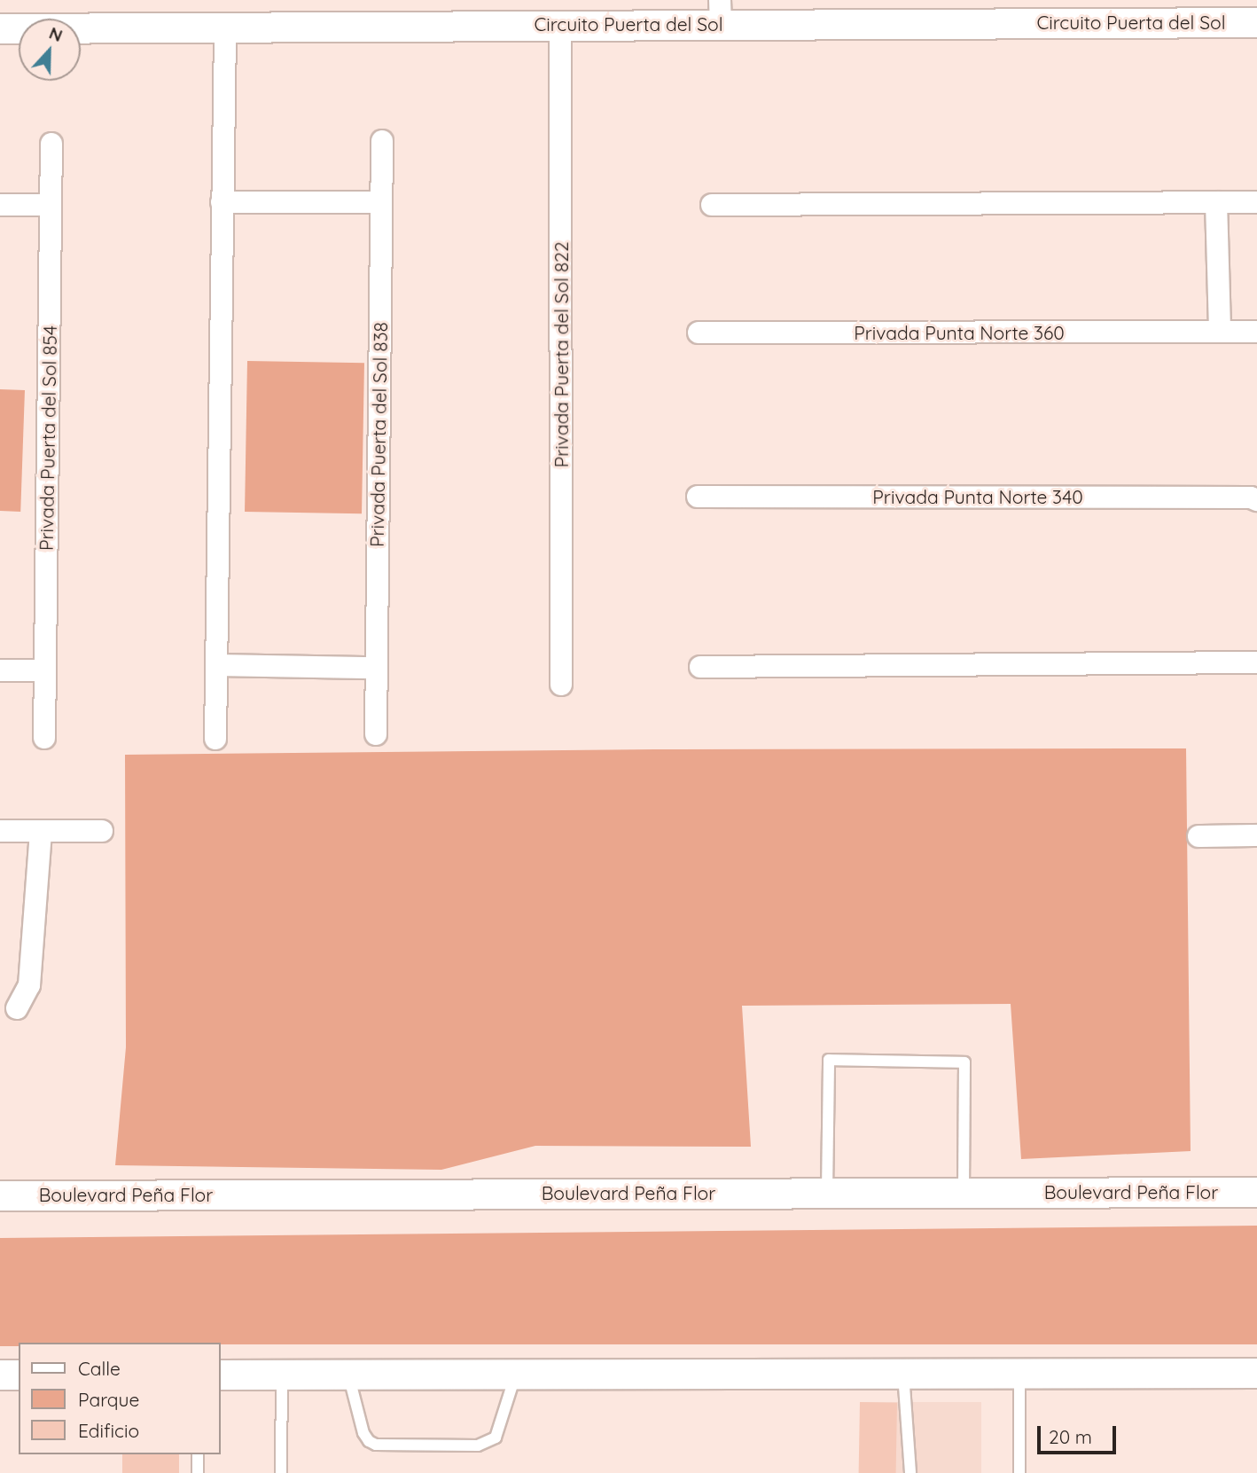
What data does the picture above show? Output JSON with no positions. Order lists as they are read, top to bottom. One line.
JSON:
{"streets":{"main road":["Circuito Puerta del Sol","Boulevard Peña Flor"],"street":["Privada Punta Norte 360","Privada Puerta del Sol 822","Privada Puerta del Sol 838","Privada Puerta del Sol 854","Privada Punta Norte 340"]},"crossings":[["Circuito Puerta del Sol","Privada Puerta del Sol 822"]],"legend":["Calle","Parque","Edificio"],"scale_bar":"20 m","north":"top"}
